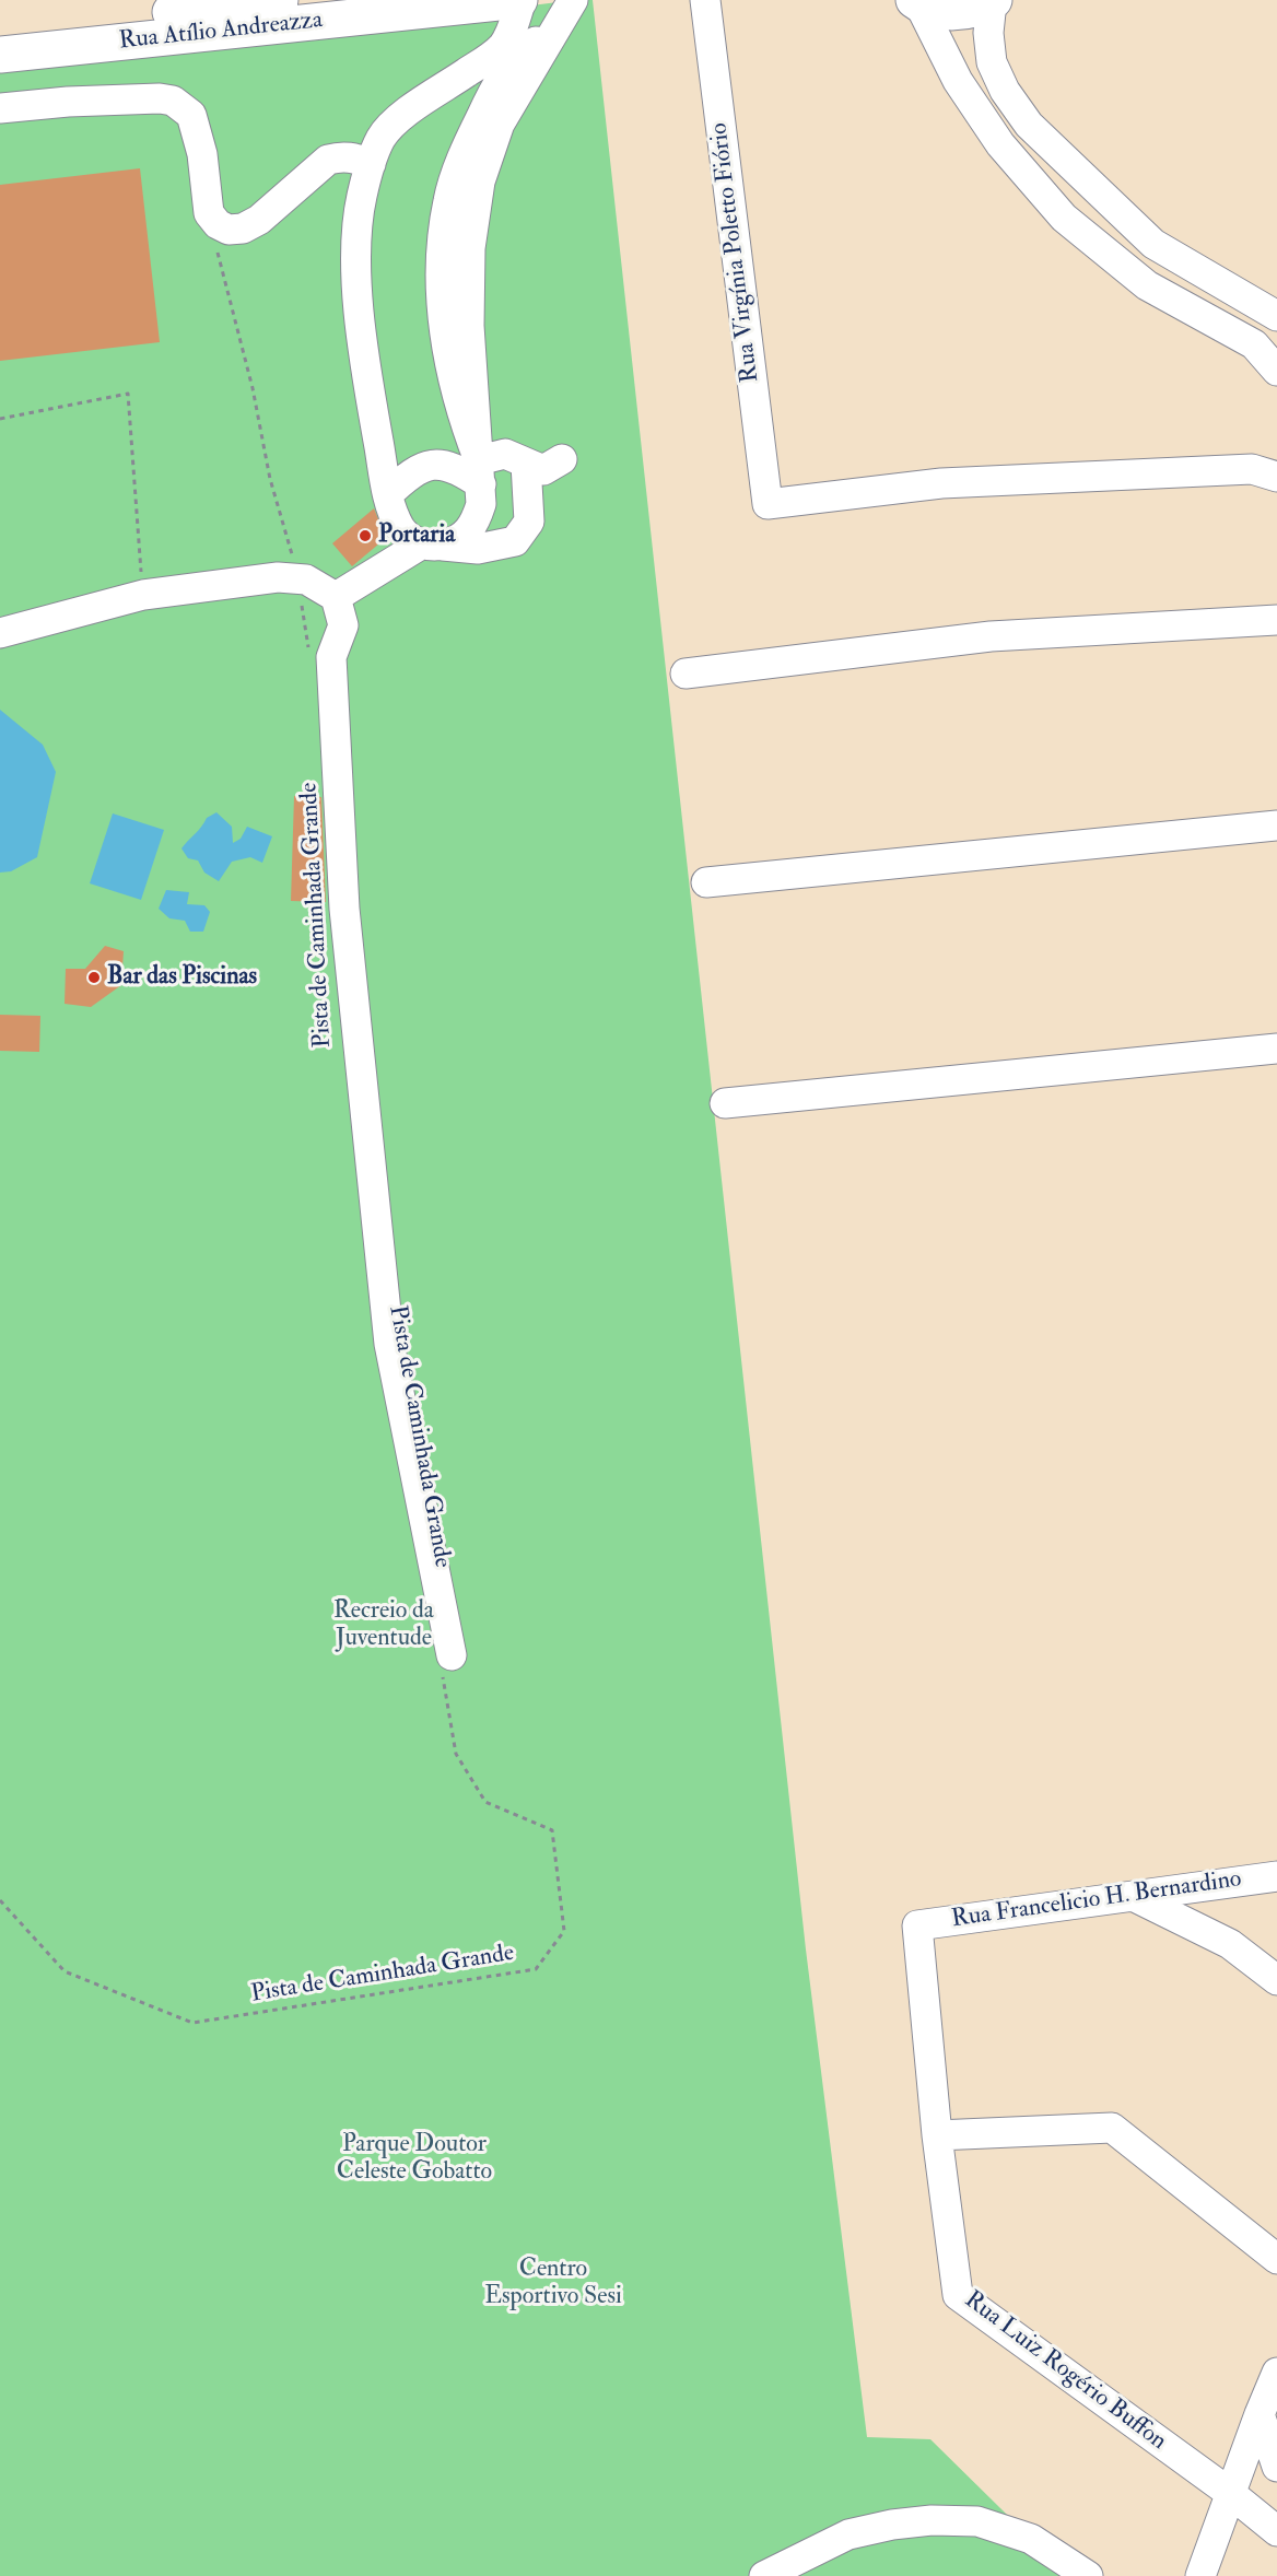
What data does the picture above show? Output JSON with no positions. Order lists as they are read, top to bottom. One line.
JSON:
{"streets":{"main road":["Rua Atílio Andreazza"],"street":["Rua Virgínia Poletto Fiório","Rua Francelicio H. Bernardino","Rua Luiz Rogério Buffon"],"path":["Pista de Caminhada Grande"]},"crossings":[["Rua Francelicio H. Bernardino","Rua Luiz Rogério Buffon"]],"parks":["Recreio da Juventude","Parque Doutor Celeste Gobatto","Centro Esportivo Sesi"],"places":["Portaria","Bar das Piscinas"]}
